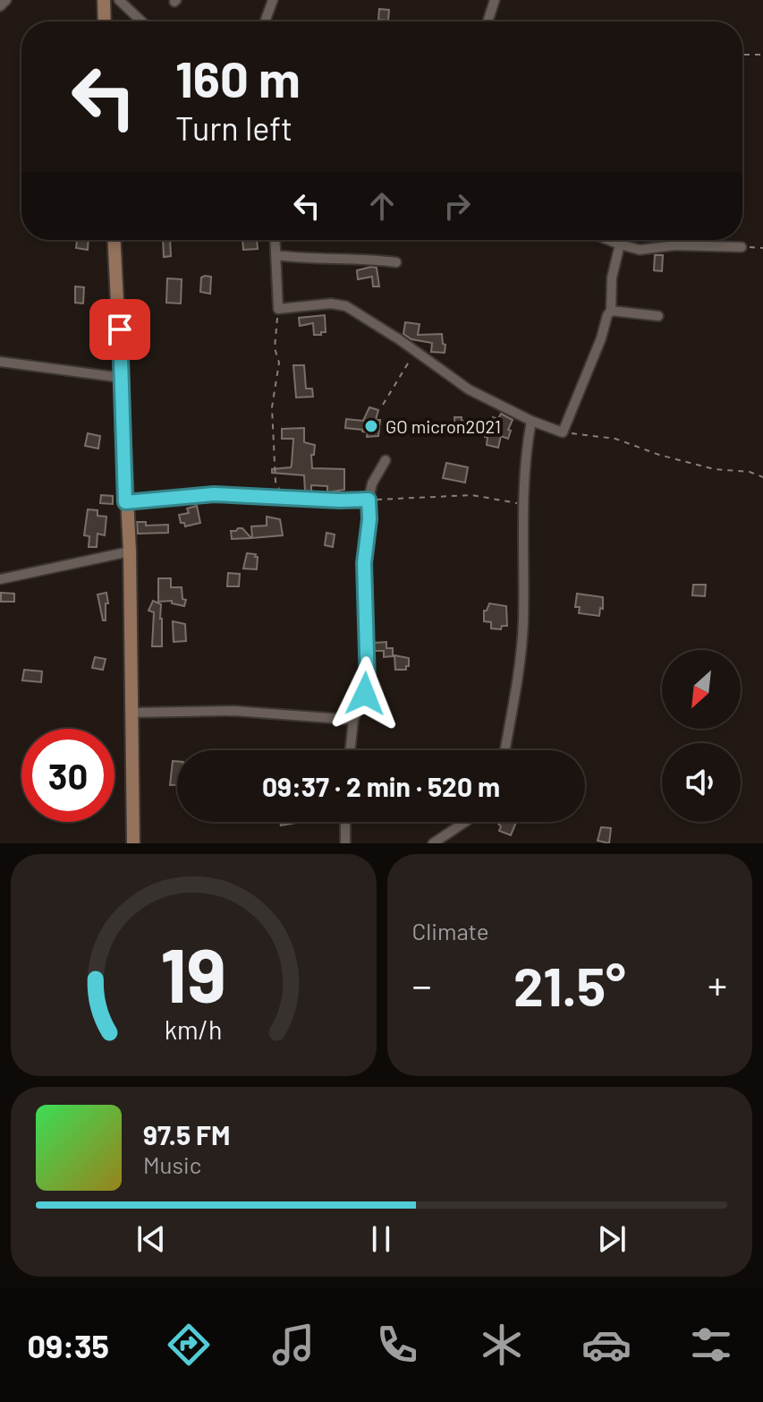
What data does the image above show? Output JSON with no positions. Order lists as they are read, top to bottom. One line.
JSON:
{"places":["GO micron2021"],"north":"bottom left","page":{"turn":["160 m","Turn left"],"limit":"30","trip":"09:37 · 2 min · 520 m","tile":"Climate","heat":["−","21.5°","+"],"song":["97.5 FM","Music"],"tabs":"09:35","gauge":["19","km/h"]}}
